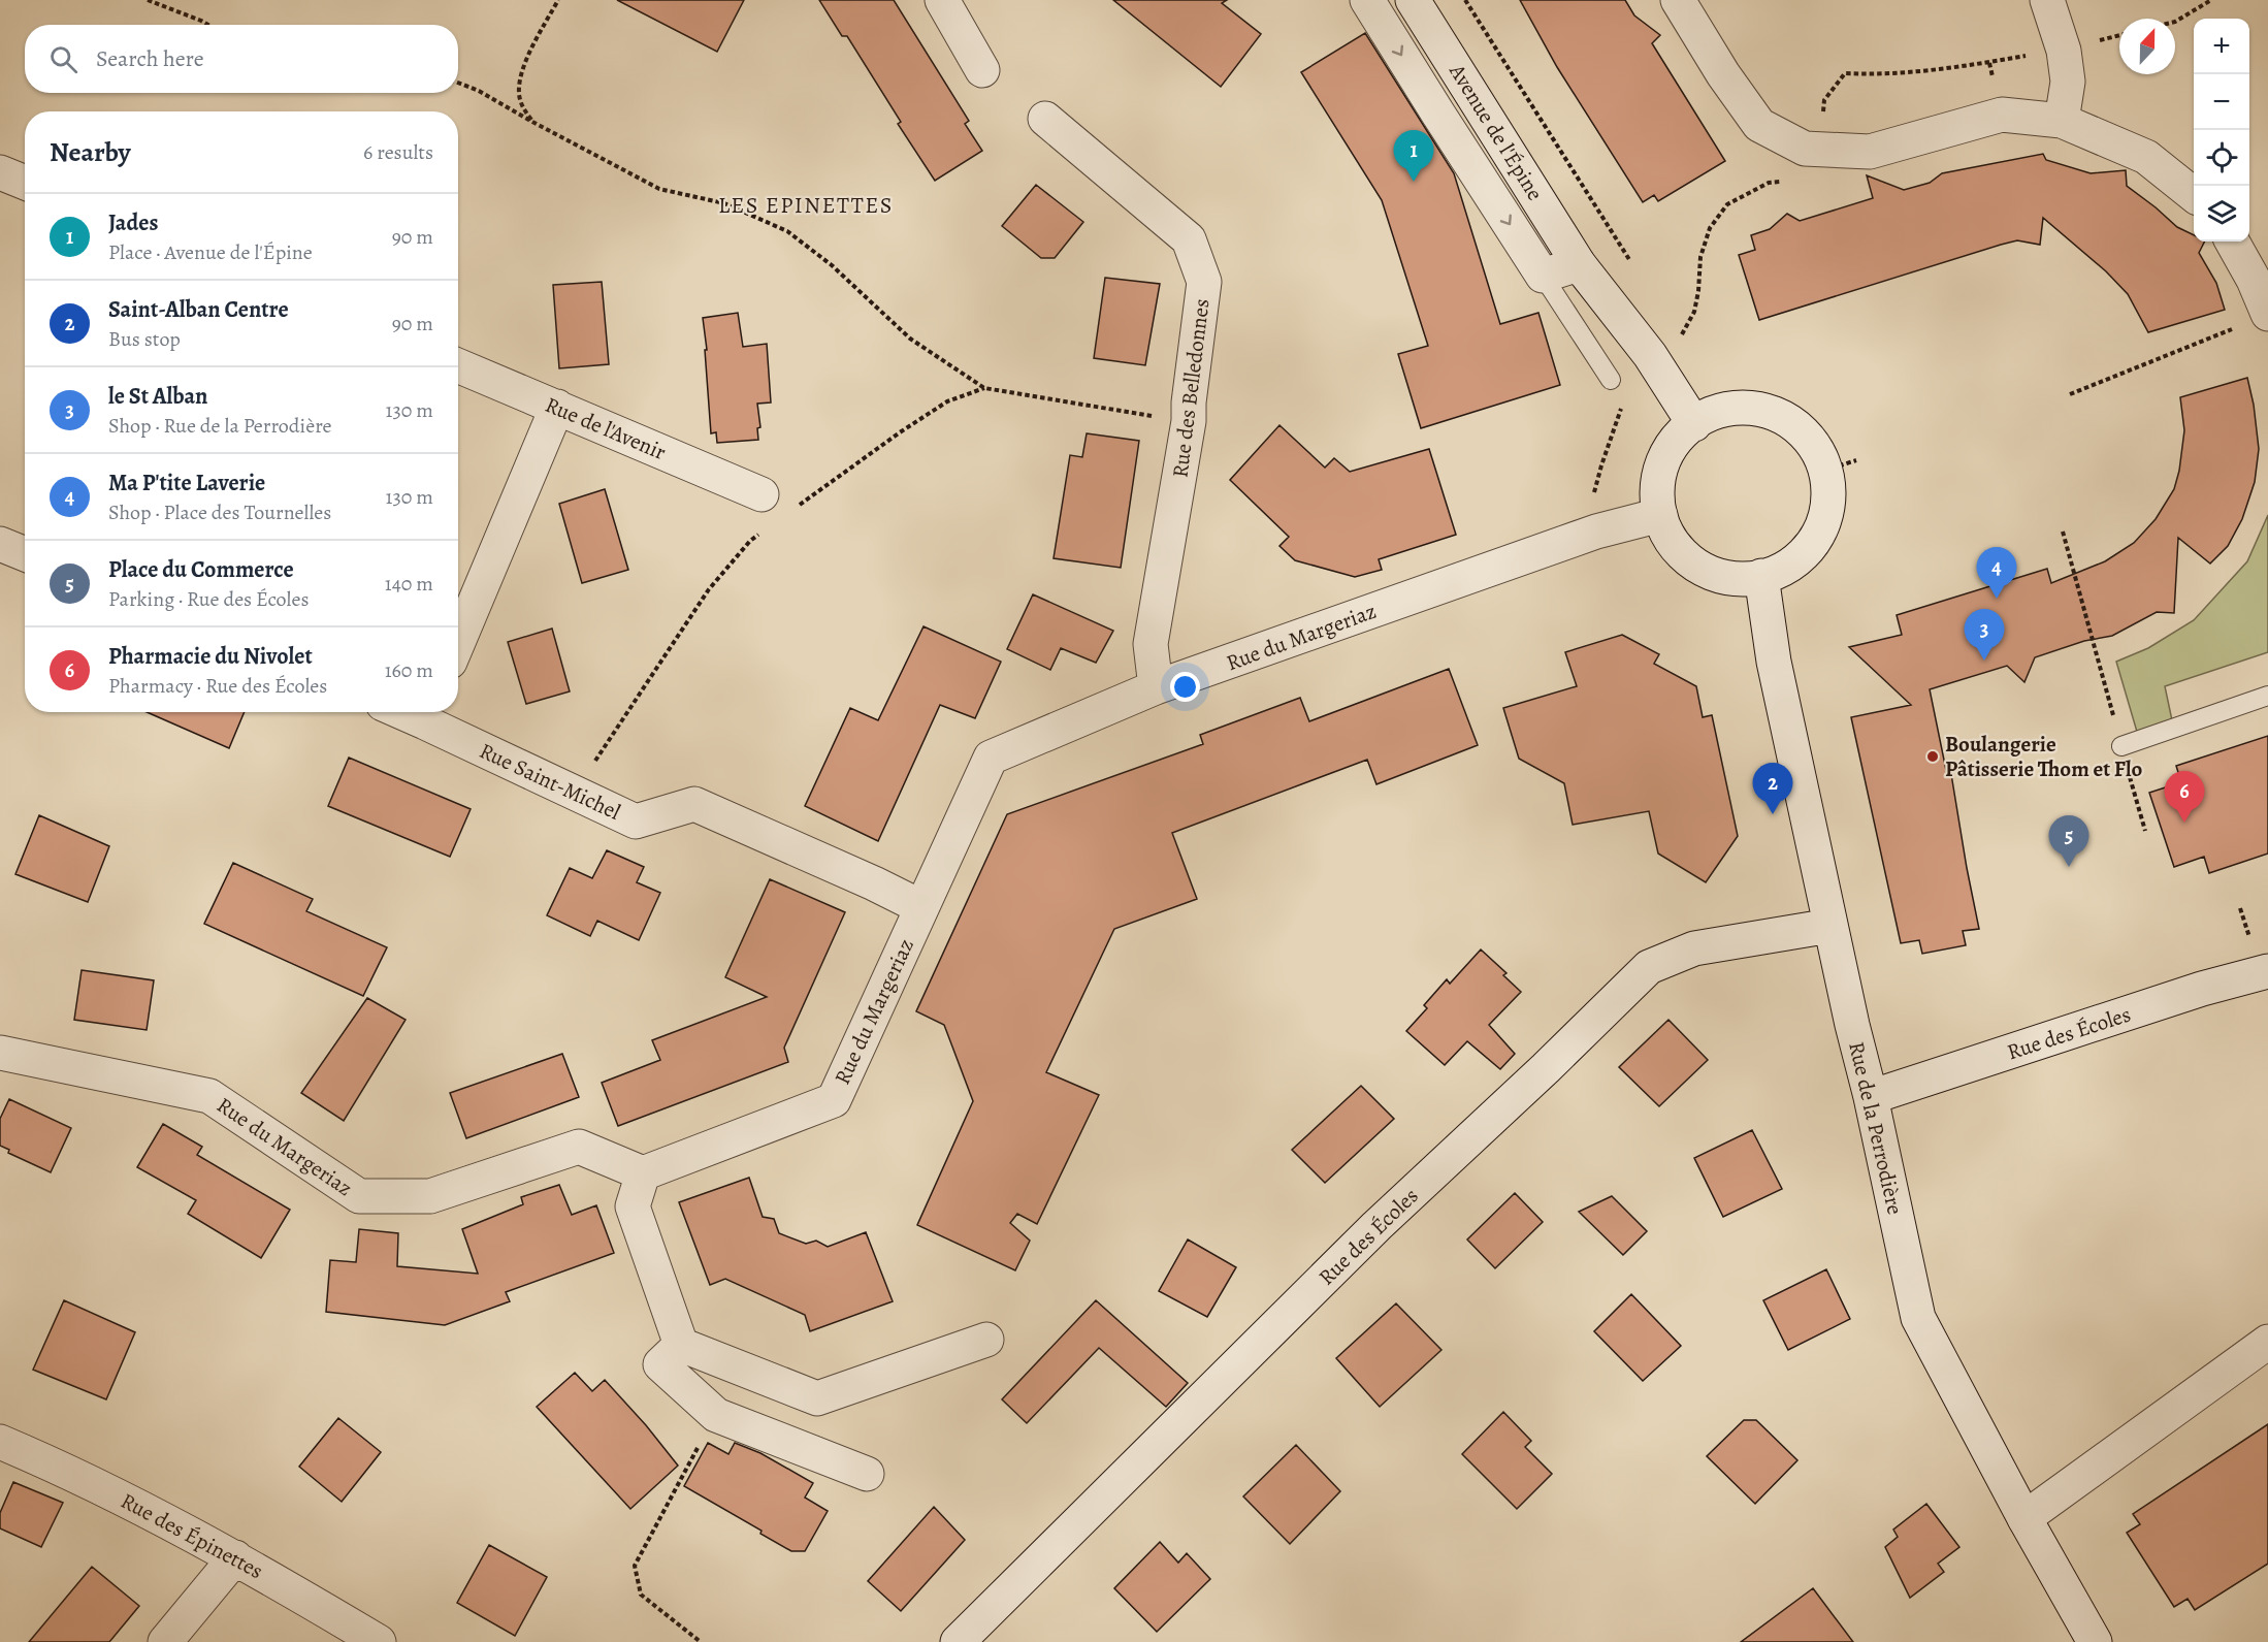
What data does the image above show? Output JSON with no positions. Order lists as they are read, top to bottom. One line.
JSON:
{"streets":{"street":["Avenue de l'Épine","Rue des Belledonnes","Rue de l'Avenir","Rue du Margeriaz","Rue Saint-Michel","Rue des Écoles","Rue de la Perrodière","Rue des Épinettes"]},"crossings":[["Avenue de l'Épine","Rue du Margeriaz"],["Avenue de l'Épine","Rue de la Perrodière"],["Rue des Belledonnes","Rue du Margeriaz"],["Rue du Margeriaz","Rue Saint-Michel"],["Rue du Margeriaz","Rue de la Perrodière"],["Rue des Écoles","Rue de la Perrodière"]],"districts":["LES EPINETTES"],"places":["Boulangerie Pâtisserie Thom et Flo"],"north":"top","page":{"map_buttons":["+","−"],"search":"Search here","heading":["Nearby","6 results"],"pins":["1","4","3","2","6","5"],"list":[{"mark":"1","name":"Jades","note":"Place · Avenue de l'Épine","value":"90 m"},{"mark":"2","name":"Saint-Alban Centre","note":"Bus stop","value":"90 m"},{"mark":"3","name":"le St Alban","note":"Shop · Rue de la Perrodière","value":"130 m"},{"mark":"4","name":"Ma P'tite Laverie","note":"Shop · Place des Tournelles","value":"130 m"},{"mark":"5","name":"Place du Commerce","note":"Parking · Rue des Écoles","value":"140 m"},{"mark":"6","name":"Pharmacie du Nivolet","note":"Pharmacy · Rue des Écoles","value":"160 m"}]}}
